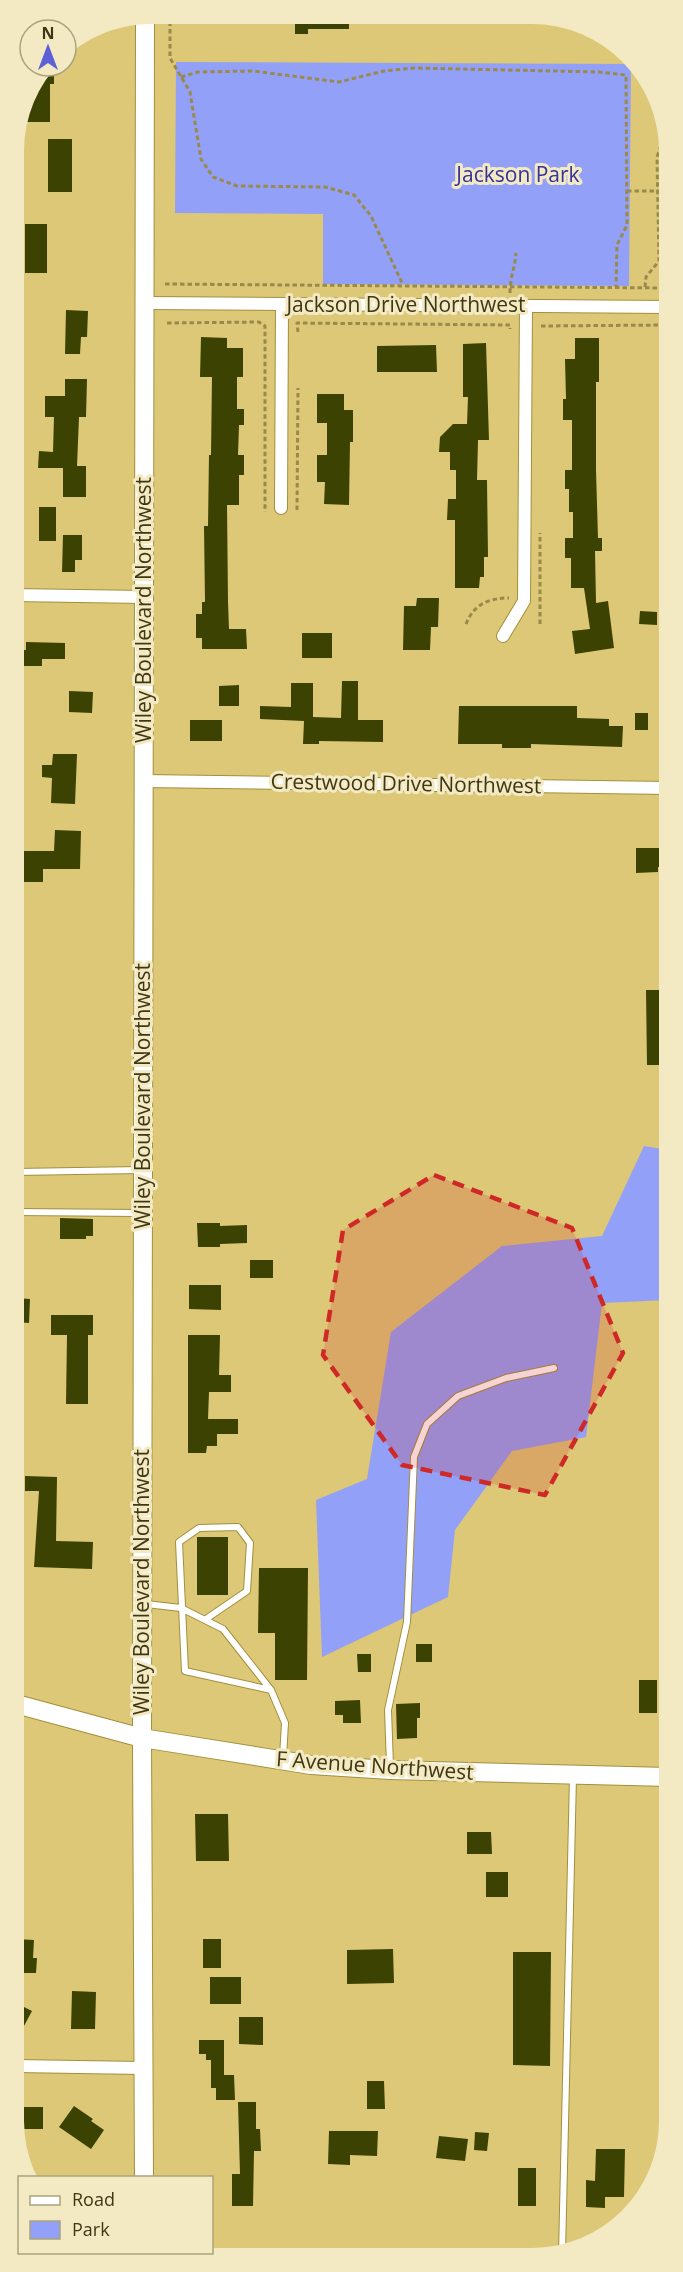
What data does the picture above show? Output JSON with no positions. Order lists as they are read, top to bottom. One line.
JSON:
{"streets":{"street":["Jackson Drive Northwest","Wiley Boulevard Northwest","Crestwood Drive Northwest","F Avenue Northwest"]},"crossings":[["Jackson Drive Northwest","Wiley Boulevard Northwest"],["Wiley Boulevard Northwest","Crestwood Drive Northwest"],["Wiley Boulevard Northwest","F Avenue Northwest"]],"parks":["Jackson Park"],"legend":["Road","Park"],"north":"top"}
